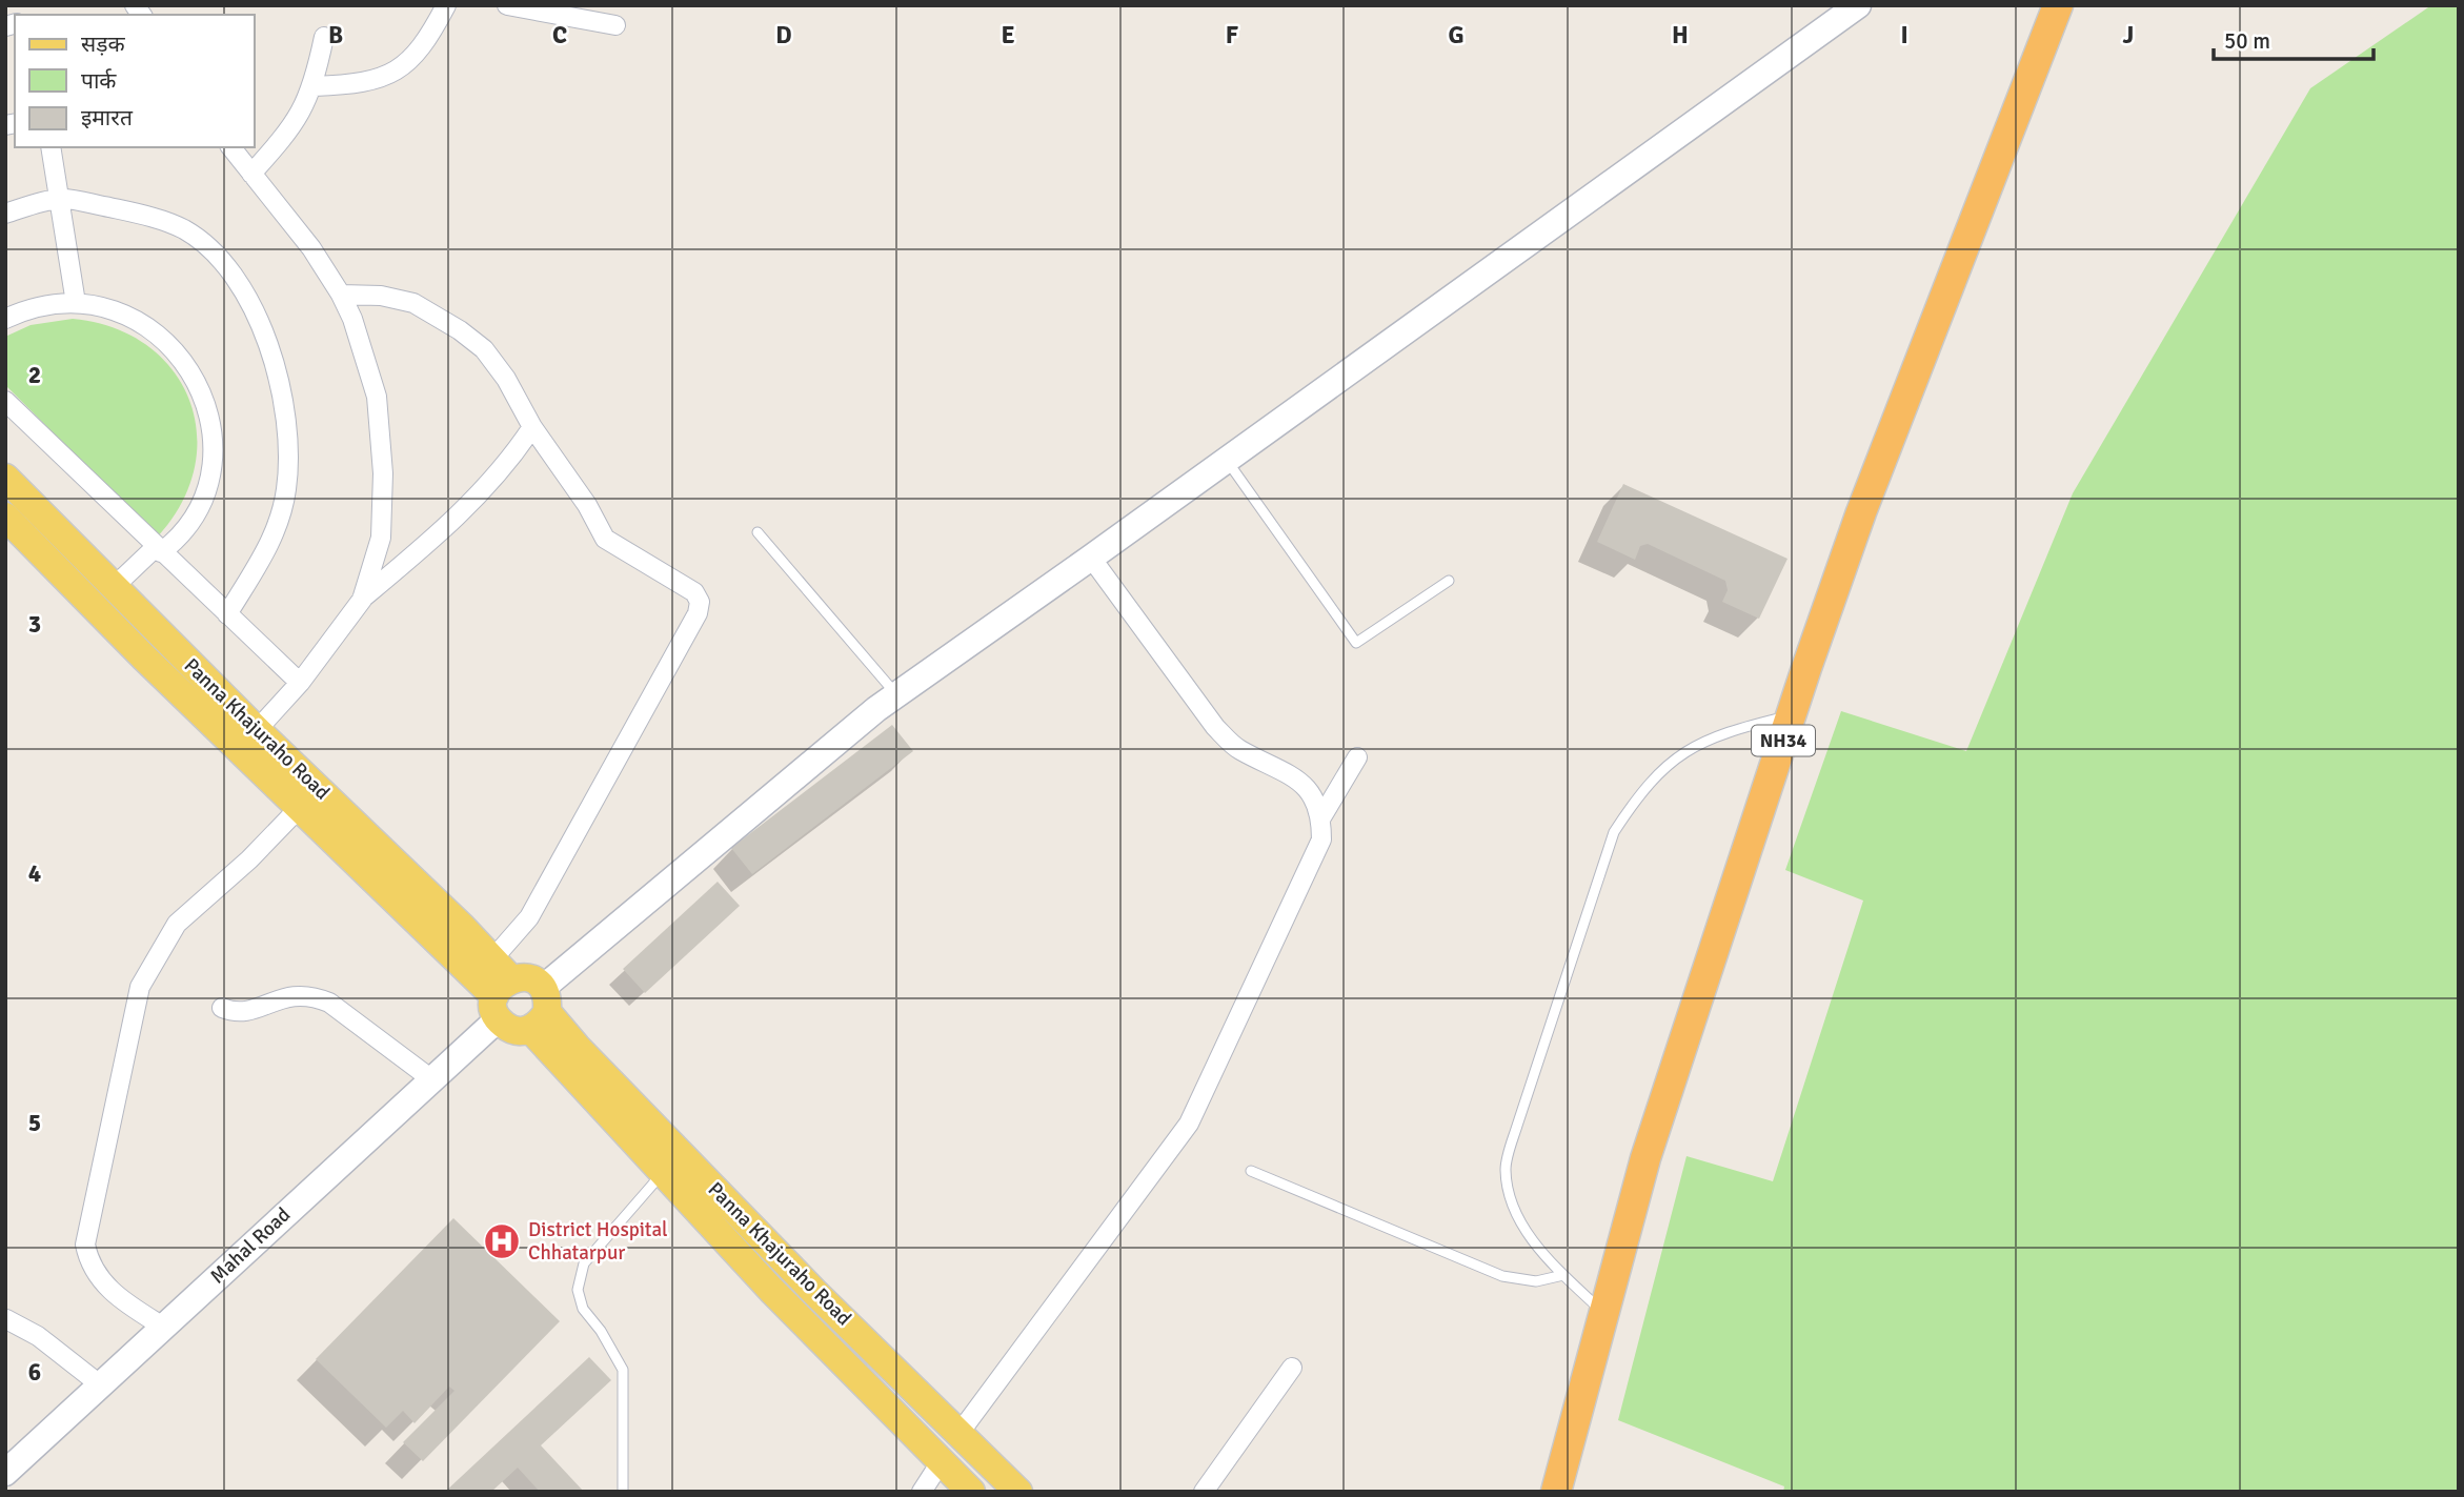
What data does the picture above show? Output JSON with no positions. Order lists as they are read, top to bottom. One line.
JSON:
{"streets":{"highway":["NH34"],"main road":["Panna Khajuraho Road","Mahal Road"]},"crossings":[["Panna Khajuraho Road","Mahal Road"]],"places":{"hospital":["District Hospital Chhatarpur"]},"legend":["सड़क","पार्क","इमारत"],"scale_bar":"50 m","grid":{"columns":["B","C","D","E","F","G","H","I","J"],"rows":["2","3","4","5","6"]}}
